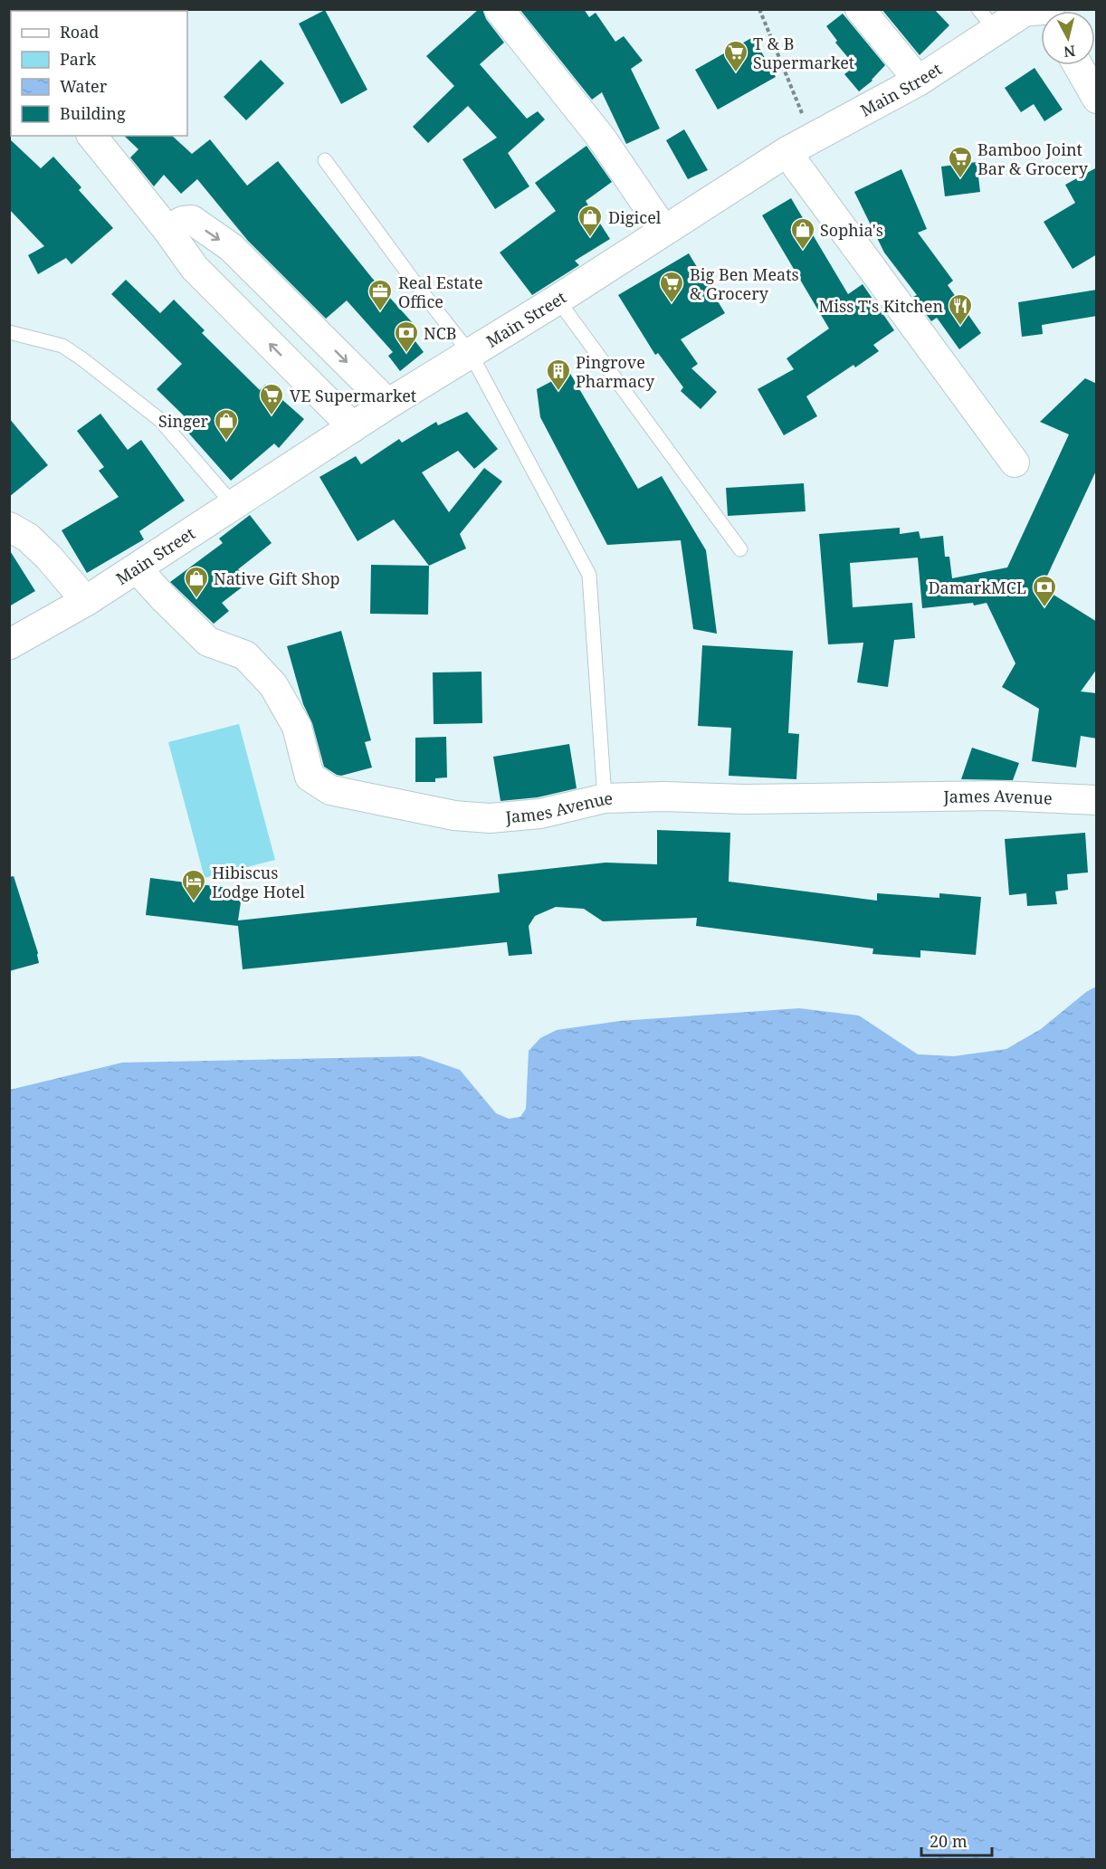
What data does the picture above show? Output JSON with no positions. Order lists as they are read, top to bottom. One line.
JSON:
{"streets":{"street":["Main Street","James Avenue"]},"crossings":[["Main Street","James Avenue"]],"places":{"supermarket":["T & B Supermarket","Bamboo Joint Bar & Grocery","Big Ben Meats & Grocery","VE Supermarket"],"shop":["Digicel","Sophia's","Singer","Native Gift Shop"],"office":["Real Estate Office"],"restaurant":["Miss T's Kitchen"],"bank":["NCB","DamarkMCL"],"building":["Pingrove Pharmacy"],"hotel":["Hibiscus Lodge Hotel"]},"legend":["Road","Park","Water","Building"],"scale_bar":"20 m","north":"bottom"}
